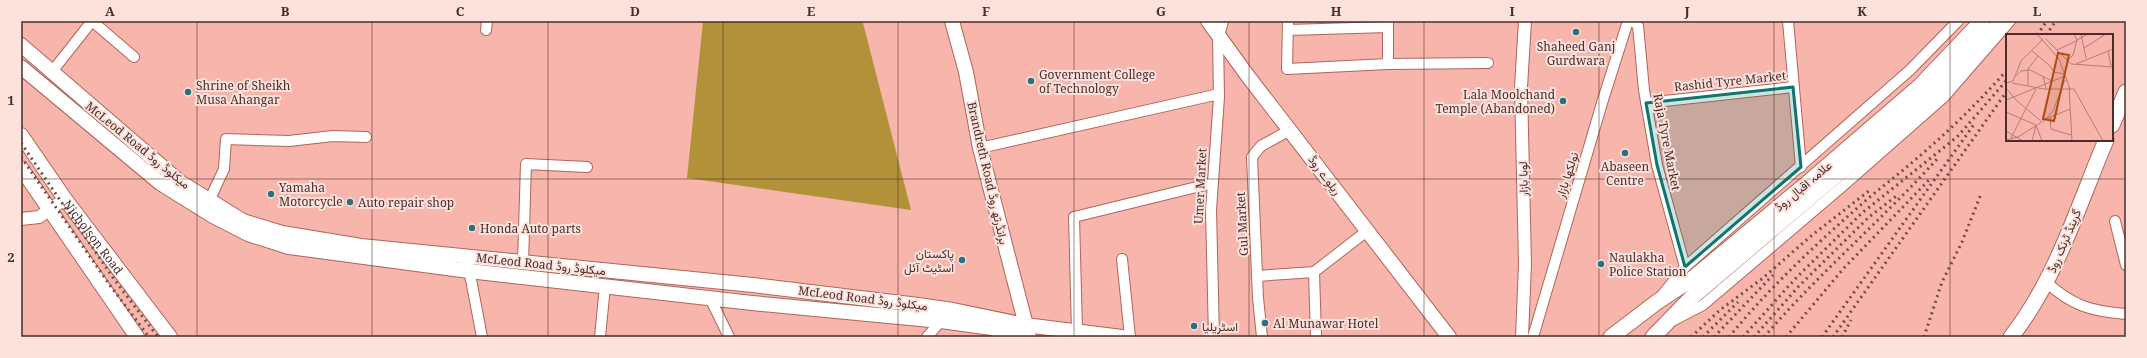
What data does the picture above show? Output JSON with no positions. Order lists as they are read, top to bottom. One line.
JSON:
{"streets":{"main road":["McLeod Road میکلوڈ روڈ","Brandreth Road برانڈرتھ روڈ","ریلوے روڈ","علامہ اقبال روڈ","Nicholson Road","گرینڈ ٹرنک روڈ"],"street":["Rashid Tyre Market","Raja Tyre Market","نولکھا بازار","لوہا بازار","Umer Market","Gul Market"]},"crossings":[["Rashid Tyre Market","Raja Tyre Market"],["Raja Tyre Market","علامہ اقبال روڈ"],["McLeod Road میکلوڈ روڈ","Brandreth Road برانڈرتھ روڈ"],["ریلوے روڈ","Umer Market"],["ریلوے روڈ","Gul Market"]],"places":["Shaheed Ganj Gurdwara","Government College of Technology","Shrine of Sheikh Musa Ahangar","Lala Moolchand Temple (Abandoned)","Abaseen Centre","Yamaha Motorcycle","Auto repair shop","Honda Auto parts","پاکستان اسٹیٹ آئل","Naulakha Police Station","Al Munawar Hotel","اسٹریلیا"],"grid":{"columns":["A","B","C","D","E","F","G","H","I","J","K","L"],"rows":["1","2"]}}
